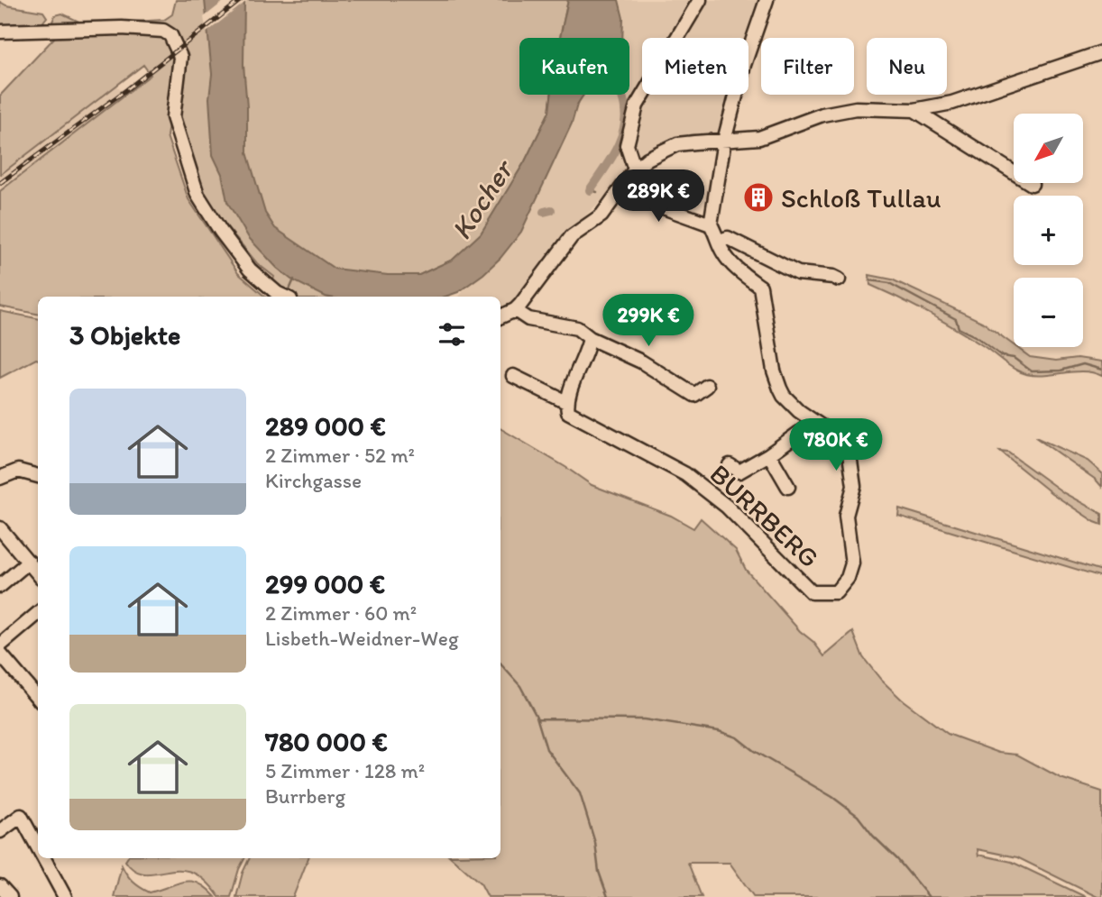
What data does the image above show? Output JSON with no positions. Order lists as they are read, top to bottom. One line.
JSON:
{"streets":{"street":["BURRBERG"]},"water":["Kocher"],"places":{"building":["Schloß Tullau"]},"north":"bottom left","page":{"chip":["Kaufen","Mieten","Filter","Neu"],"map_buttons":["+","−"],"price":["289K €","299K €","780K €"],"heading":"3 Objekte","list":[{"name":"289 000 €","note":"2 Zimmer · 52 m² · Kirchgasse"},{"name":"299 000 €","note":"2 Zimmer · 60 m² · Lisbeth-Weidner-Weg"},{"name":"780 000 €","note":"5 Zimmer · 128 m² · Burrberg"}]}}
